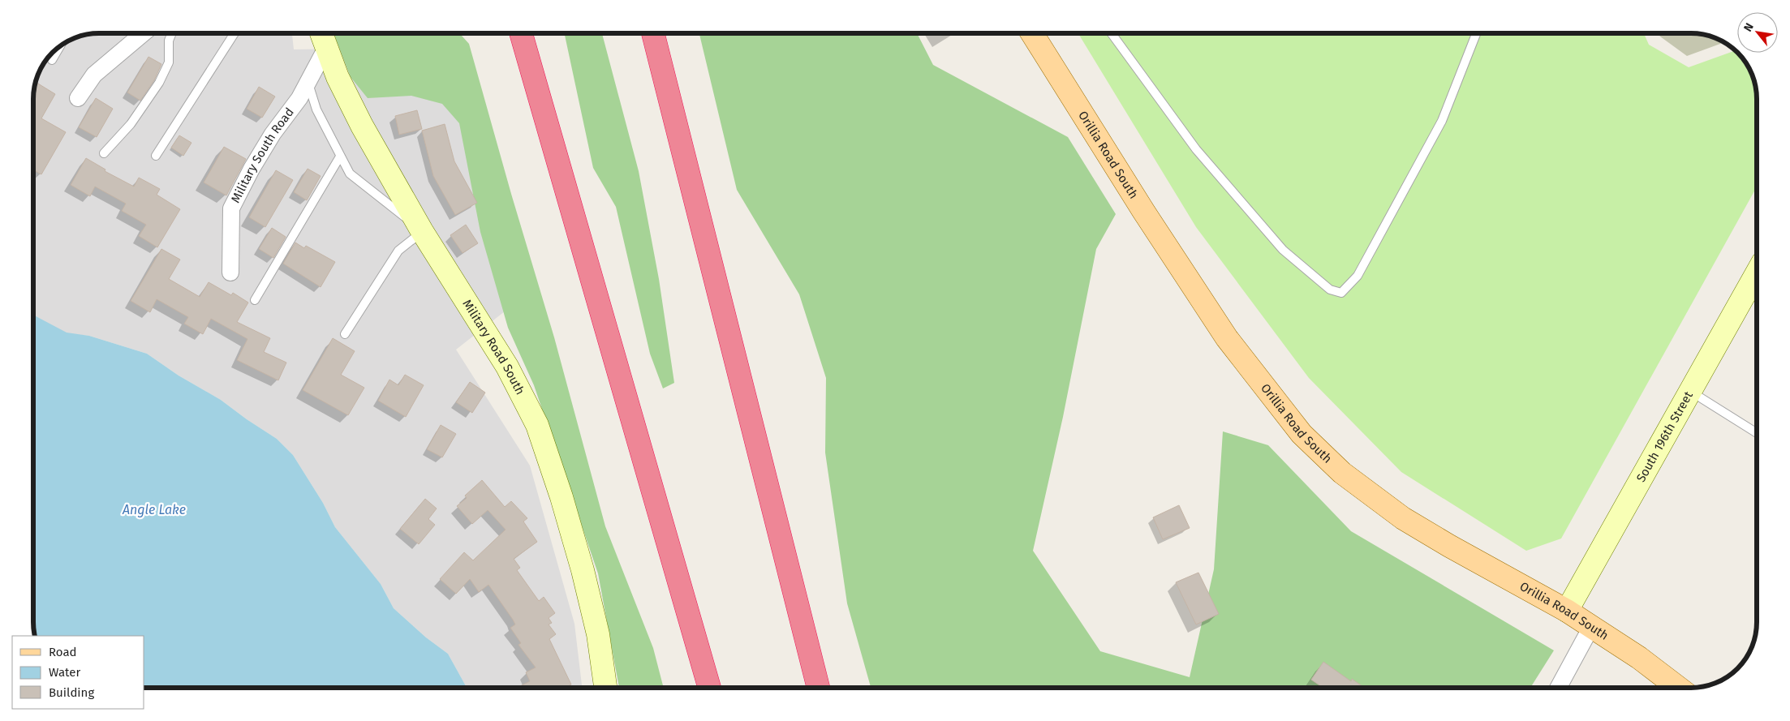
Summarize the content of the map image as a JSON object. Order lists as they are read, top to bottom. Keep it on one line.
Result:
{"streets":{"main road":["Orillia Road South","Military Road South","South 196th Street"],"street":["Military South Road"]},"crossings":[["Orillia Road South","South 196th Street"],["Military South Road","Military Road South"]],"water":["Angle Lake"],"legend":["Road","Water","Building"],"north":"top left"}
